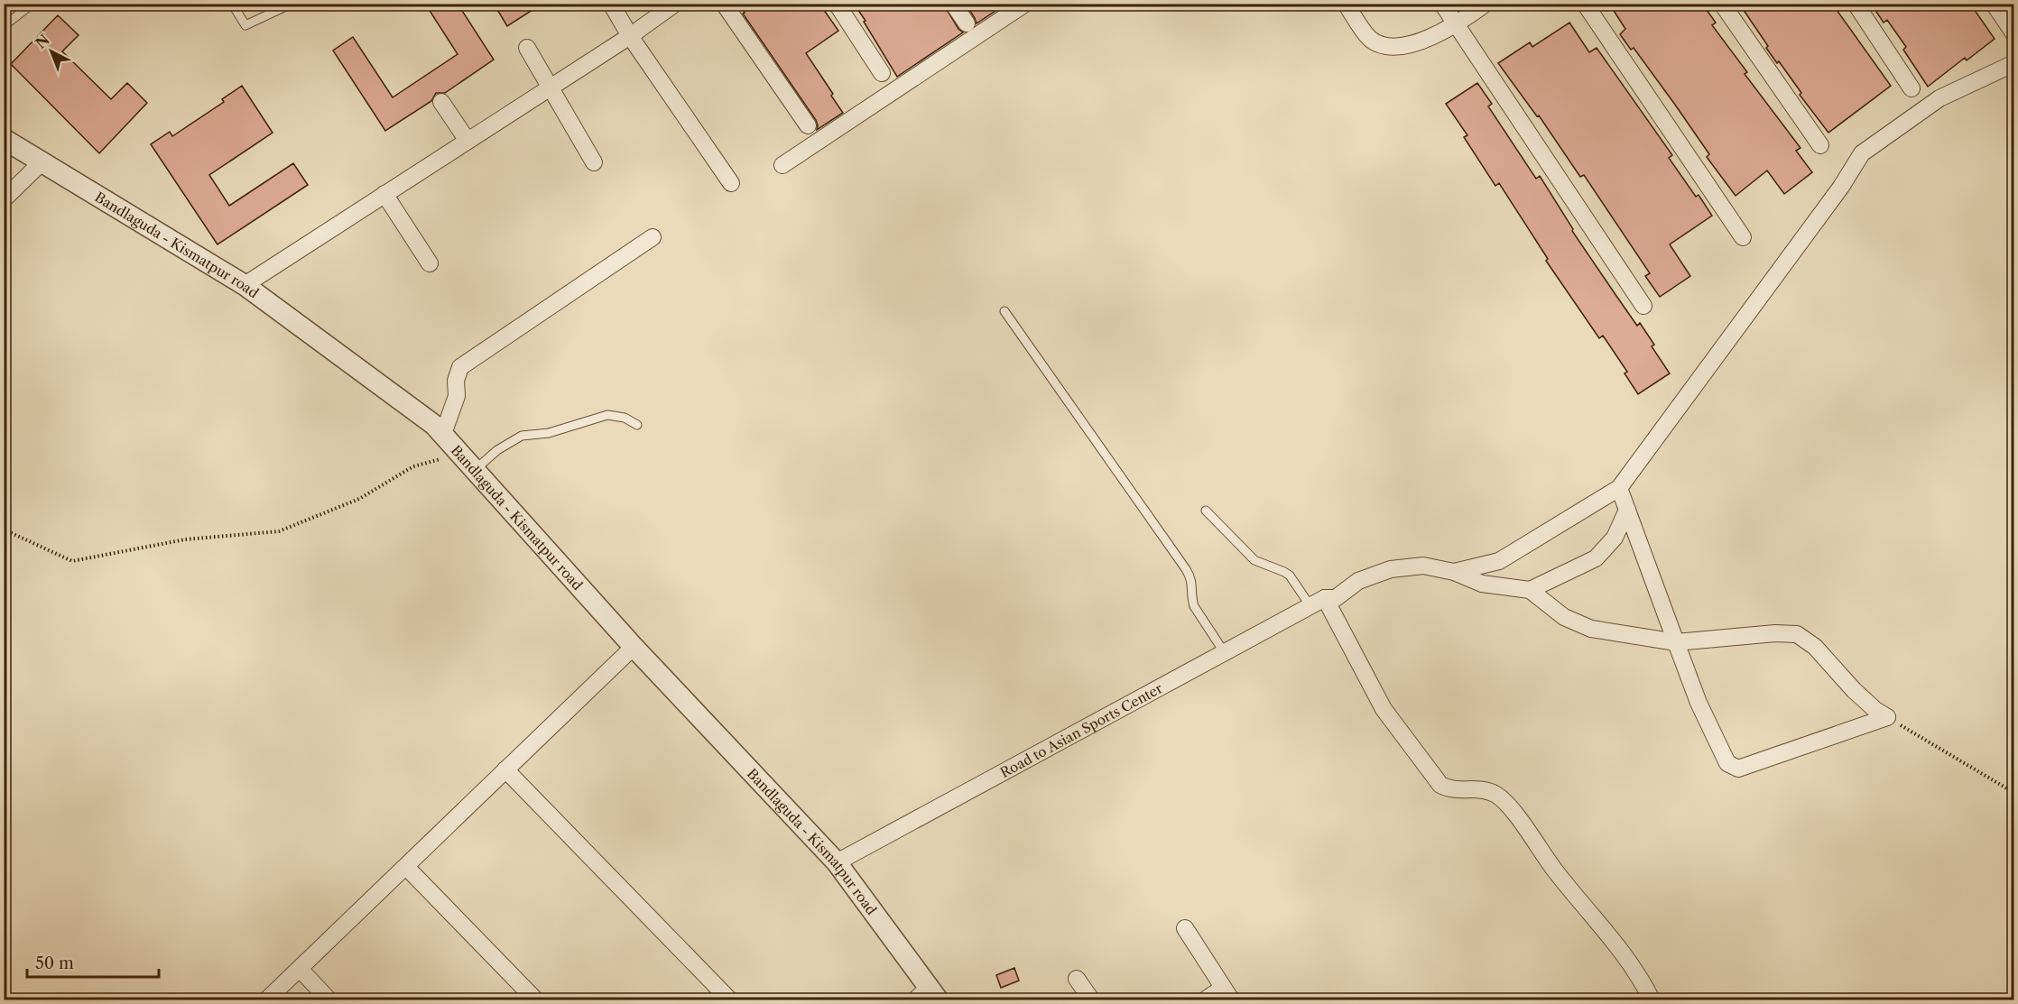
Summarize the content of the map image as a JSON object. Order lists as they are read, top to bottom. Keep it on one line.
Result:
{"streets":{"street":["Bandlaguda - Kismatpur road","Road to Asian Sports Center"]},"crossings":[["Bandlaguda - Kismatpur road","Road to Asian Sports Center"]],"scale_bar":"50 m","north":"top left"}
